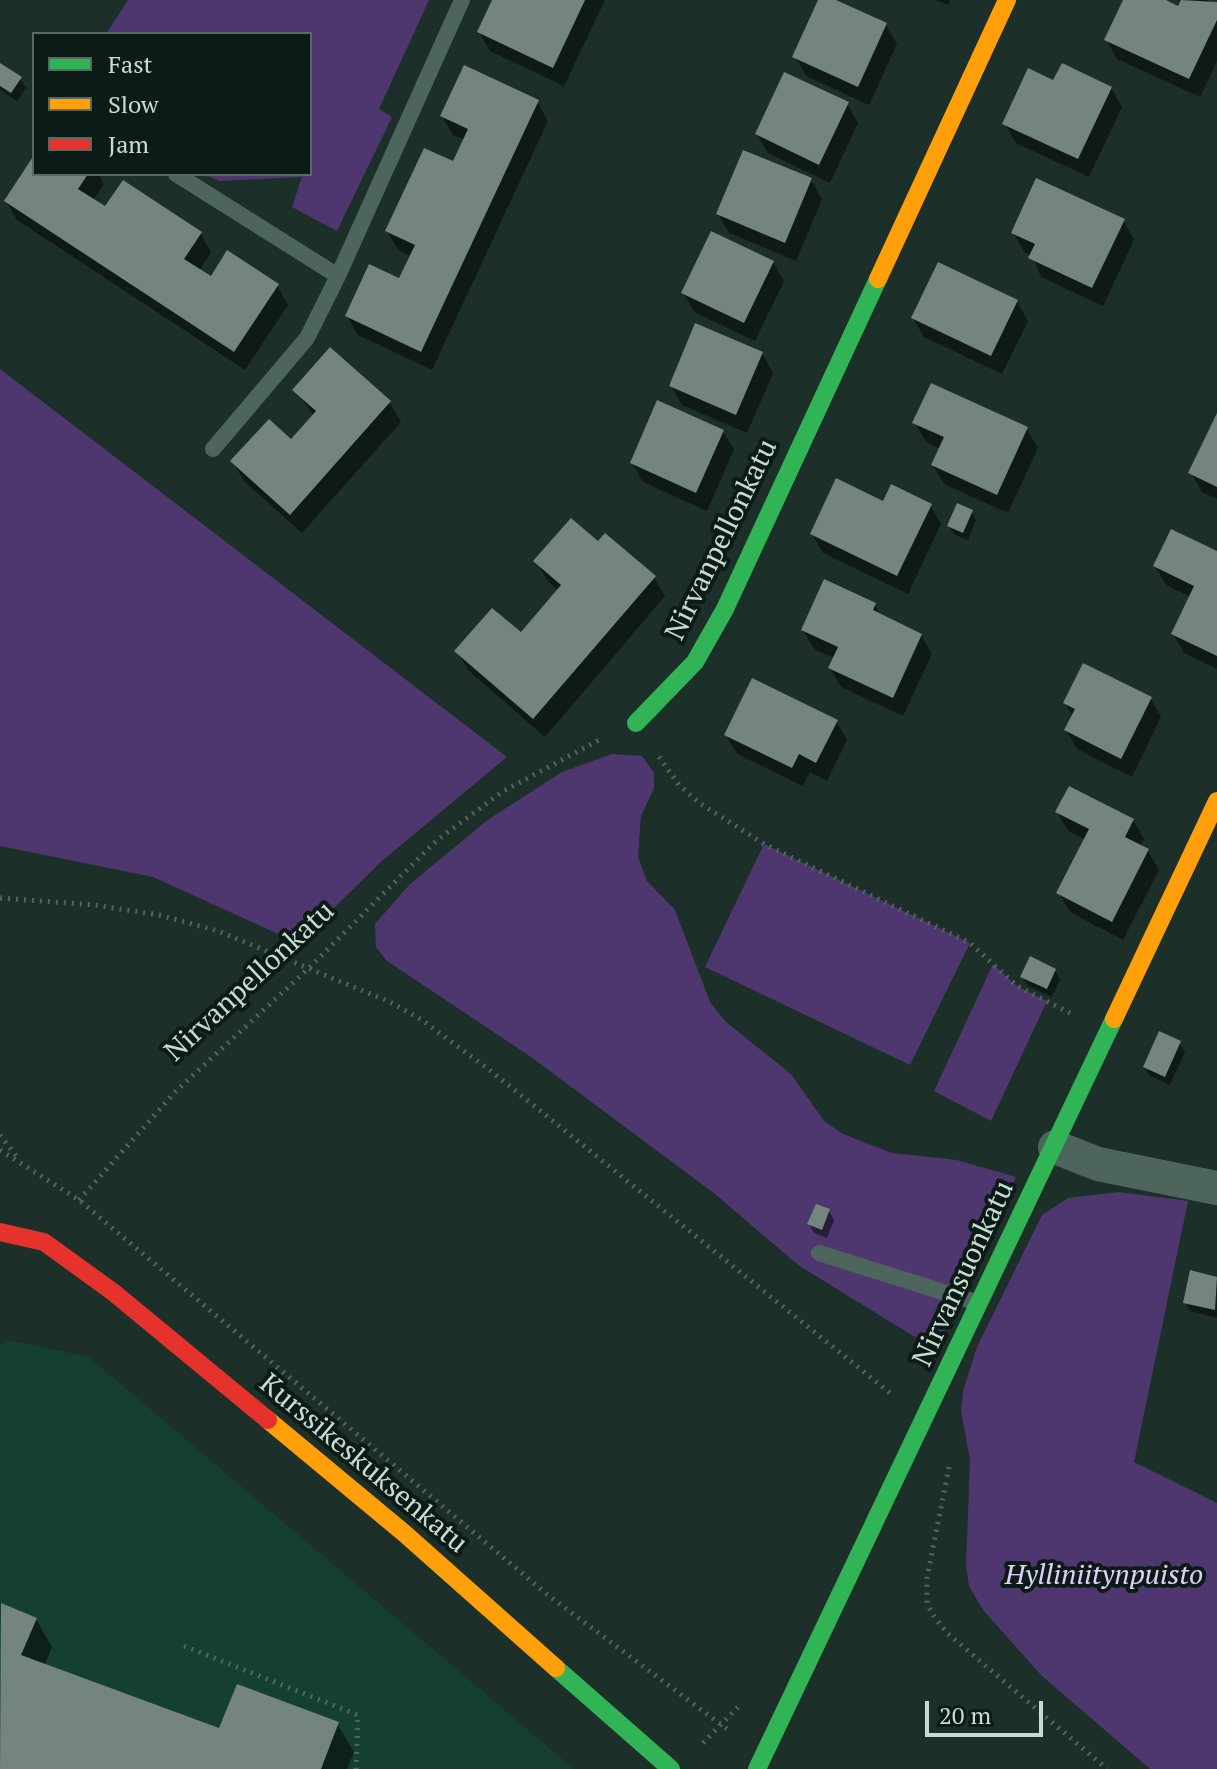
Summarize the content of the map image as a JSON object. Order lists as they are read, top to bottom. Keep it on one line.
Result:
{"streets":{"street":["Nirvanpellonkatu","Nirvansuonkatu","Kurssikeskuksenkatu"]},"parks":["Hylliniitynpuisto"],"legend":["Fast","Slow","Jam"],"scale_bar":"20 m"}
